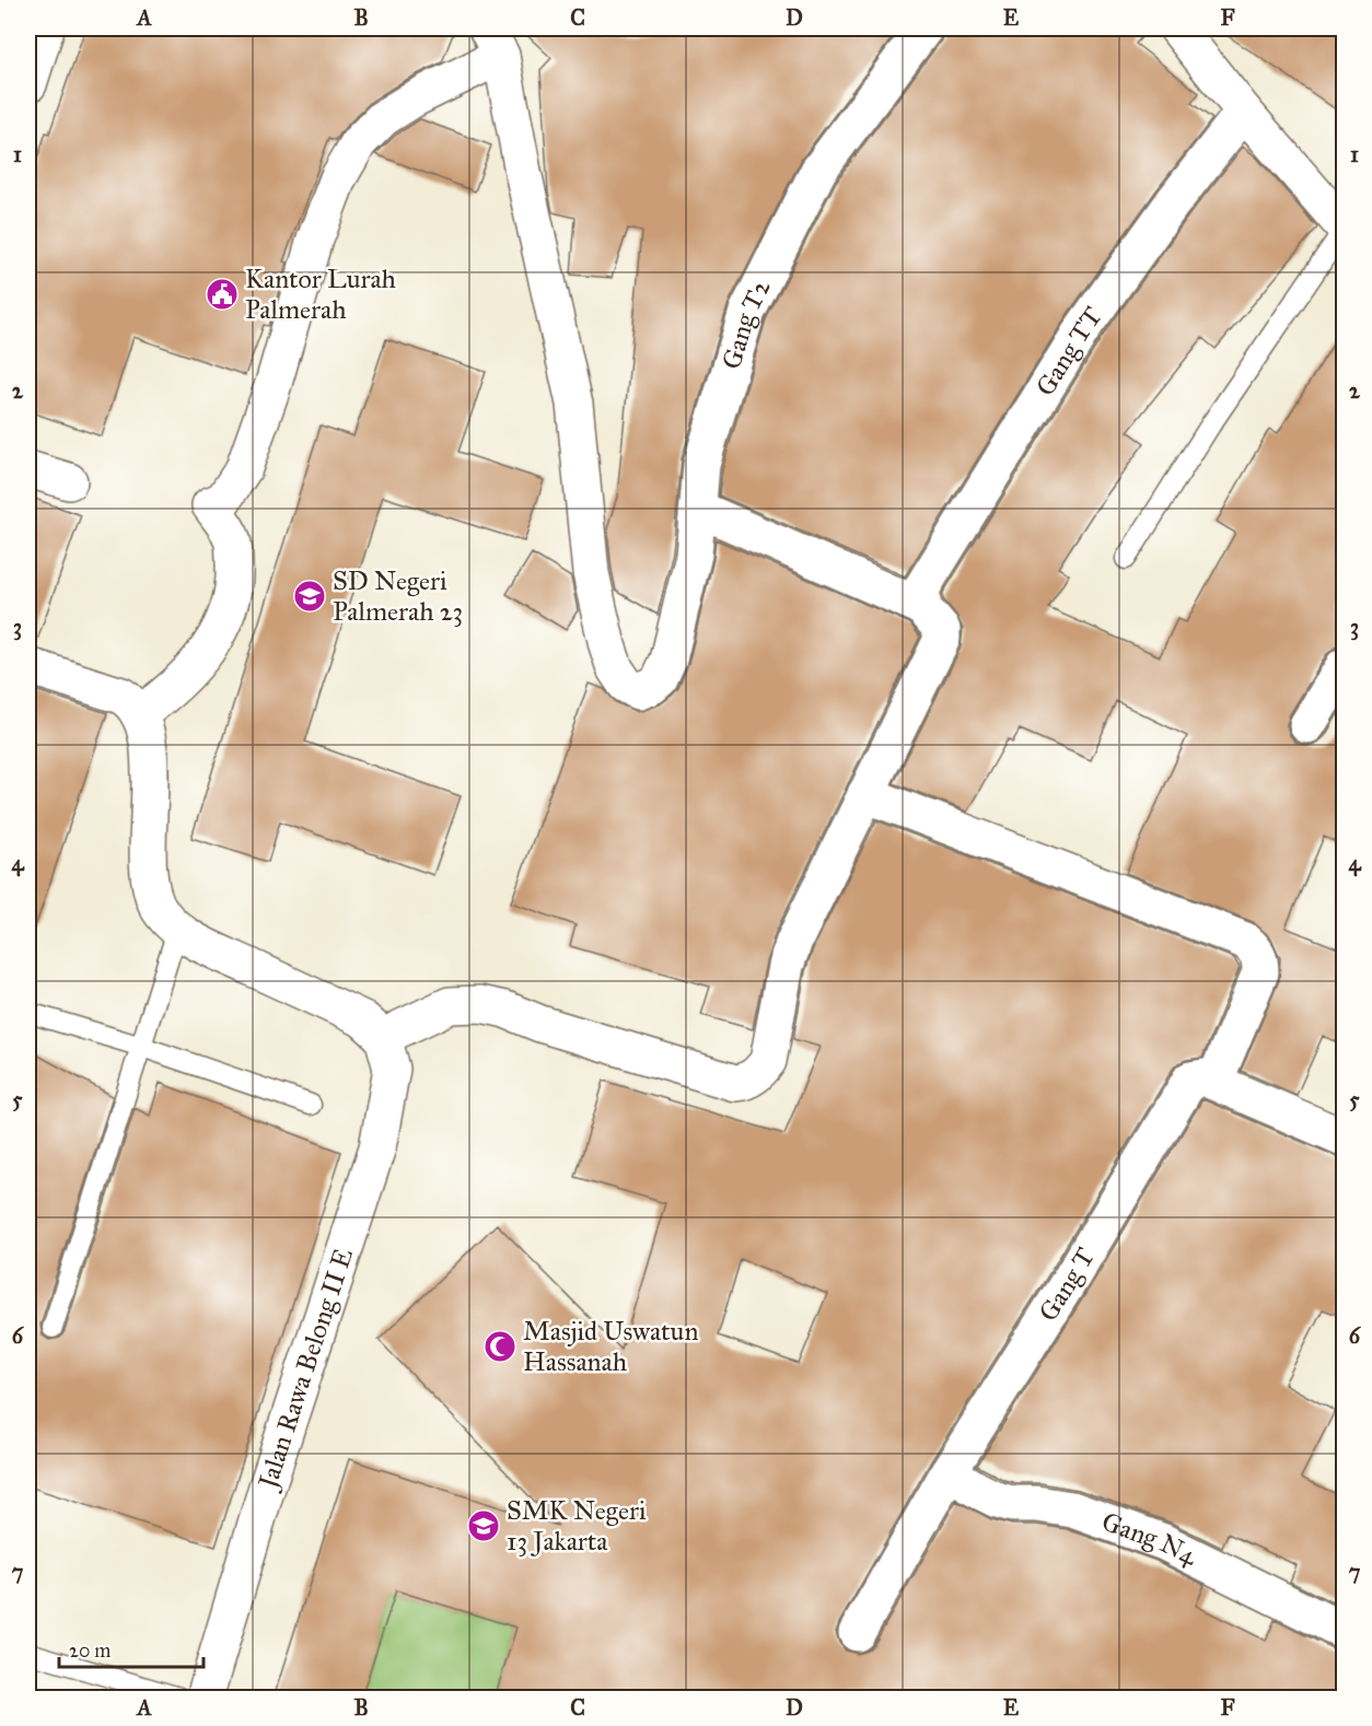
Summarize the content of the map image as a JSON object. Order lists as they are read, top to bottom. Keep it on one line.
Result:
{"streets":{"street":["Gang T2","Gang TT","Gang T","Jalan Rawa Belong II E","Gang N4"]},"crossings":[["Gang T","Gang N4"]],"places":{"public building":["Kantor Lurah Palmerah"],"school or university":["SD Negeri Palmerah 23","SMK Negeri 13 Jakarta"],"mosque":["Masjid Uswatun Hassanah"]},"scale_bar":"20 m","grid":{"columns":["A","B","C","D","E","F"],"rows":["1","2","3","4","5","6","7"]}}
